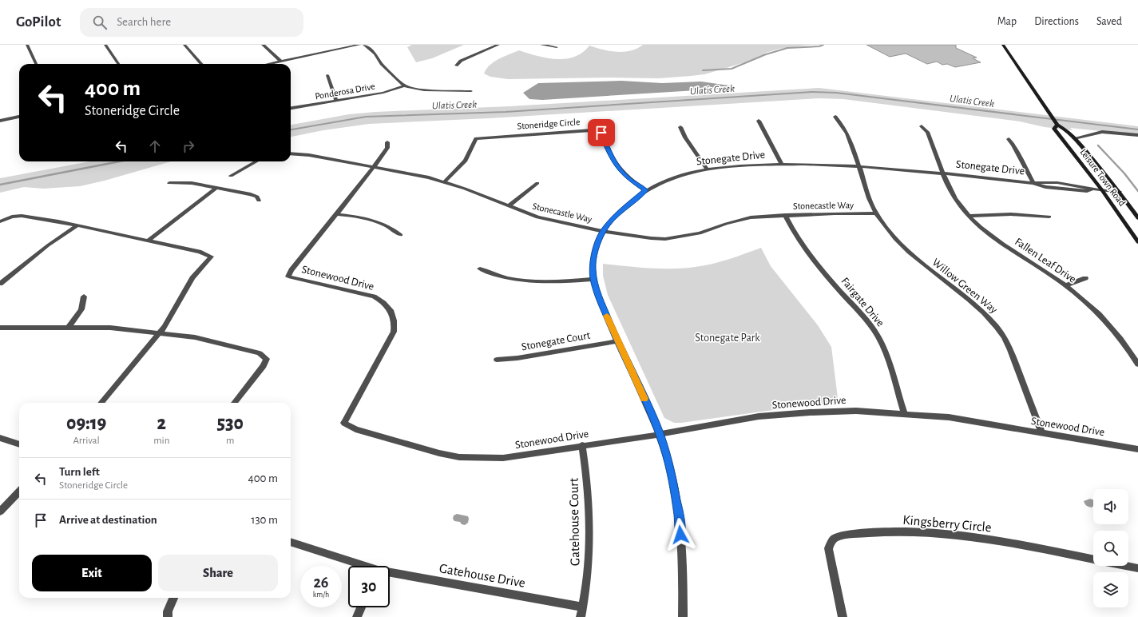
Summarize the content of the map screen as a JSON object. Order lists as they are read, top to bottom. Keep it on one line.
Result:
{"streets":{"main road":["Leisure Town Road"],"street":["Ponderosa Drive","Stoneridge Circle","Stonegate Drive","Stonecastle Way","Fallen Leaf Drive","Stonewood Drive","Willow Green Way","Fairgate Drive","Stonegate Court","Gatehouse Court","Kingsberry Circle","Gatehouse Drive"]},"crossings":[["Stoneridge Circle","Stonegate Drive"],["Stoneridge Circle","Stonecastle Way"],["Stonegate Drive","Leisure Town Road"],["Stonegate Drive","Stonecastle Way"],["Stonegate Drive","Fallen Leaf Drive"],["Stonegate Drive","Stonewood Drive"],["Stonegate Drive","Willow Green Way"],["Stonegate Drive","Stonegate Court"],["Stonecastle Way","Stonewood Drive"],["Stonecastle Way","Willow Green Way"],["Stonecastle Way","Fairgate Drive"],["Stonewood Drive","Willow Green Way"],["Stonewood Drive","Fairgate Drive"],["Stonewood Drive","Gatehouse Court"],["Gatehouse Court","Gatehouse Drive"]],"water":["Ulatis Creek"],"parks":["Stonegate Park"],"page":{"header":"GoPilot","search":"Search here","nav":["Map","Directions","Saved"],"turn":["400 m","Stoneridge Circle"],"eta":["09:19","Arrival","2","min","530","m"],"list":[{"name":"Turn left","note":"Stoneridge Circle","value":"400 m"},{"name":"Arrive at destination","value":"130 m"}],"buttons":["Exit","Share"],"speed":"26 km/h","limit":"30"}}
